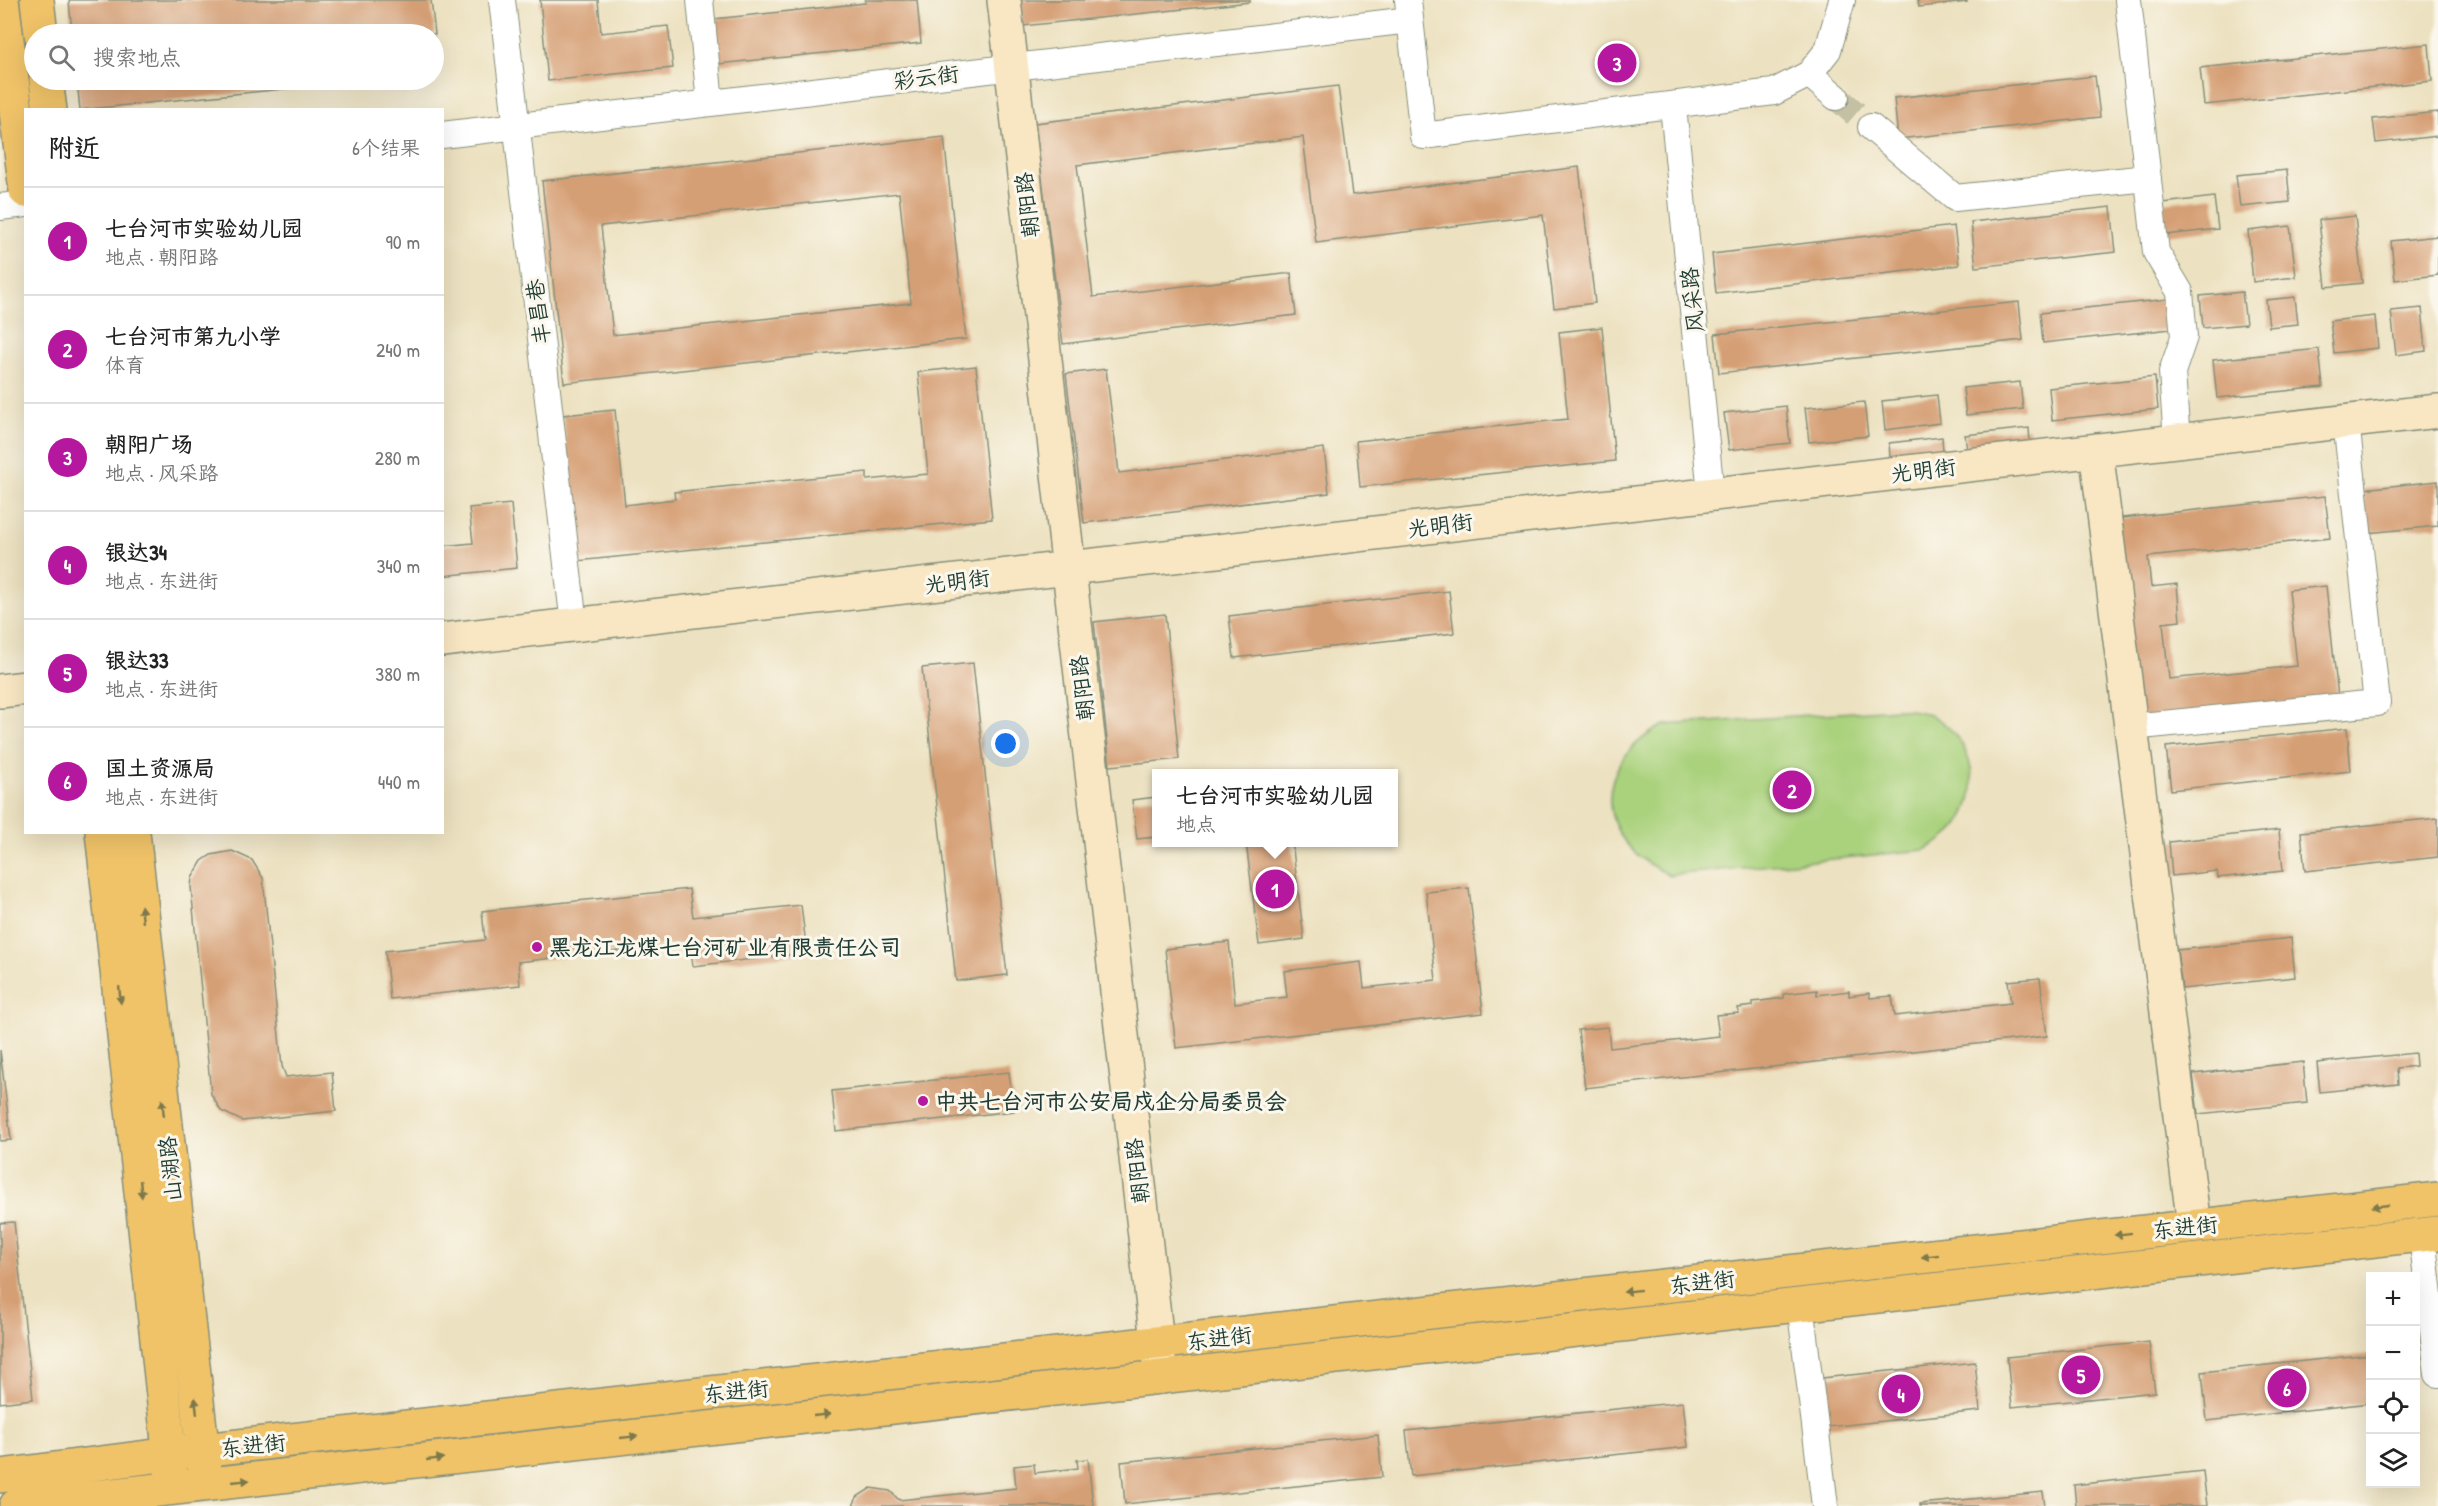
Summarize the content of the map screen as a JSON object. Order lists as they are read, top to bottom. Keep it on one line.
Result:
{"streets":{"main road":["山湖路","东进街"],"street":["彩云街","朝阳路","风采路","丰昌巷","光明街"]},"crossings":[["彩云街","朝阳路"],["彩云街","丰昌巷"],["朝阳路","光明街"],["朝阳路","东进街"],["风采路","光明街"],["丰昌巷","光明街"],["山湖路","东进街"]],"places":["黑龙江龙煤七台河矿业有限责任公司","中共七台河市公安局戍企分局委员会"],"page":{"search":"搜索地点","pins":["3","2","1","5","6","4"],"heading":["附近","6个结果"],"list":[{"mark":"1","name":"七台河市实验幼儿园","note":"地点 · 朝阳路","value":"90 m"},{"mark":"2","name":"七台河市第九小学","note":"体育","value":"240 m"},{"mark":"3","name":"朝阳广场","note":"地点 · 风采路","value":"280 m"},{"mark":"4","name":"银达34","note":"地点 · 东进街","value":"340 m"},{"mark":"5","name":"银达33","note":"地点 · 东进街","value":"380 m"},{"mark":"6","name":"国土资源局","note":"地点 · 东进街","value":"440 m"}],"popup":["七台河市实验幼儿园","地点"],"map_buttons":["+","−"]}}
